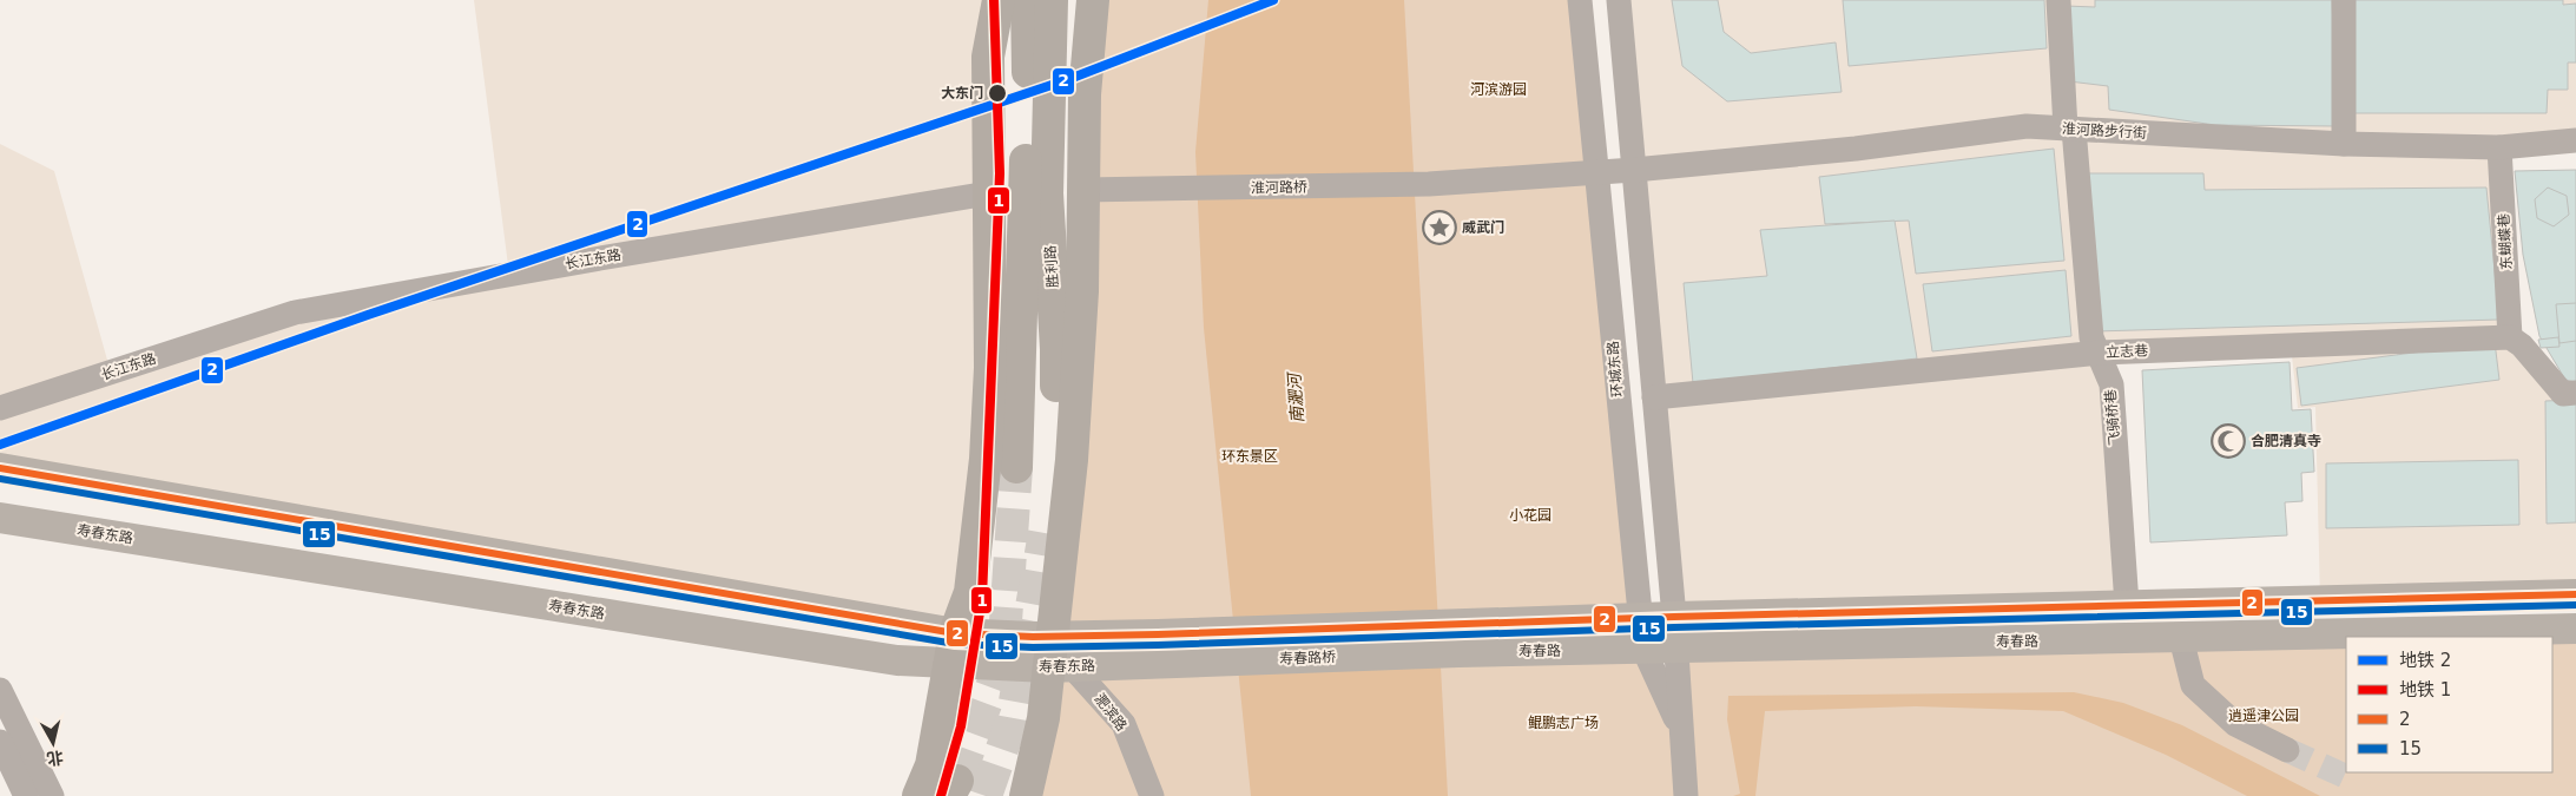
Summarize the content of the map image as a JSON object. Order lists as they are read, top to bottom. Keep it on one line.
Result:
{"streets":{"highway":["胜利路"],"main road":["寿春东路","寿春路","寿春路桥"],"street":["淮河路步行街","淮河路桥","东蝴蝶巷","长江东路","立志巷","环城东路","飞骑桥巷","淝滨路"]},"crossings":[["淮河路步行街","淮河路桥"],["淮河路步行街","东蝴蝶巷"],["淮河路步行街","环城东路"],["淮河路步行街","飞骑桥巷"],["淮河路桥","环城东路"],["东蝴蝶巷","立志巷"],["立志巷","环城东路"],["立志巷","飞骑桥巷"],["环城东路","寿春路"],["飞骑桥巷","寿春路"],["寿春东路","寿春路桥"],["寿春东路","淝滨路"],["寿春路","寿春路桥"]],"water":["南淝河"],"parks":["河滨游园","环东景区","小花园","逍遥津公园","鲲鹏志广场"],"places":{"other":["大东门"],"place":["威武门"],"mosque":["合肥清真寺"]},"lines":["metro line 2","metro line 1","transit line 2","transit line 15"],"legend":["地铁 2","地铁 1","2","15"],"north":"bottom"}
